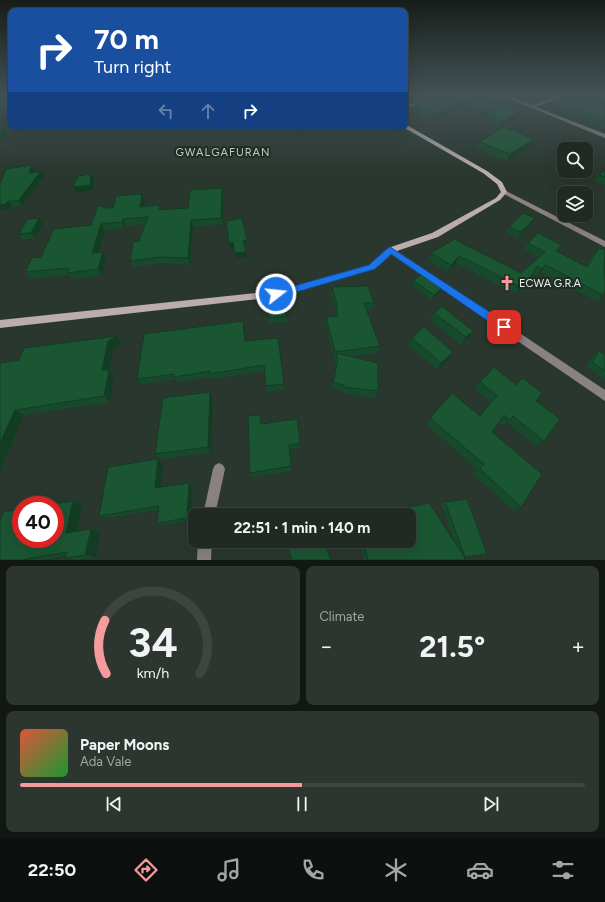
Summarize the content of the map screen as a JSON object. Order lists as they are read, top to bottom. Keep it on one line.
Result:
{"districts":["GWALGAFURAN"],"places":{"church":["ECWA G.R.A"]},"page":{"turn":["70 m","Turn right"],"limit":"40","trip":"22:51 · 1 min · 140 m","tile":"Climate","heat":["−","21.5°","+"],"song":["Paper Moons","Ada Vale"],"tabs":"22:50","gauge":["34","km/h"]}}
